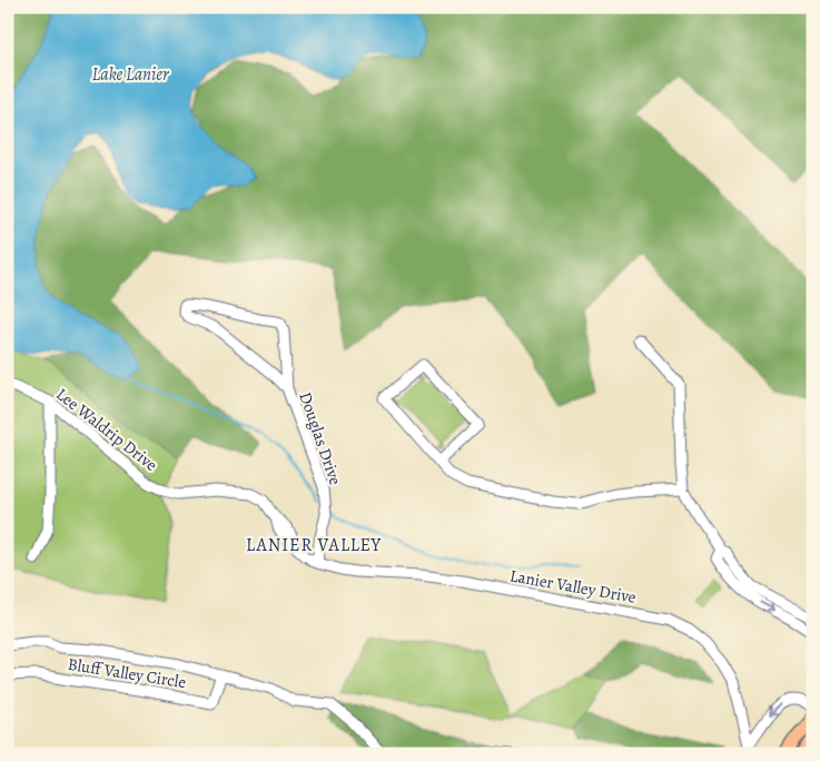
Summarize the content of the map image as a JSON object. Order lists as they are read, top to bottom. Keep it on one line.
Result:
{"streets":{"street":["Lee Waldrip Drive","Douglas Drive","Lanier Valley Drive","Bluff Valley Circle"]},"crossings":[["Lee Waldrip Drive","Douglas Drive"],["Lee Waldrip Drive","Lanier Valley Drive"],["Douglas Drive","Lanier Valley Drive"]],"districts":["LANIER VALLEY"],"water":["Lake Lanier"]}
